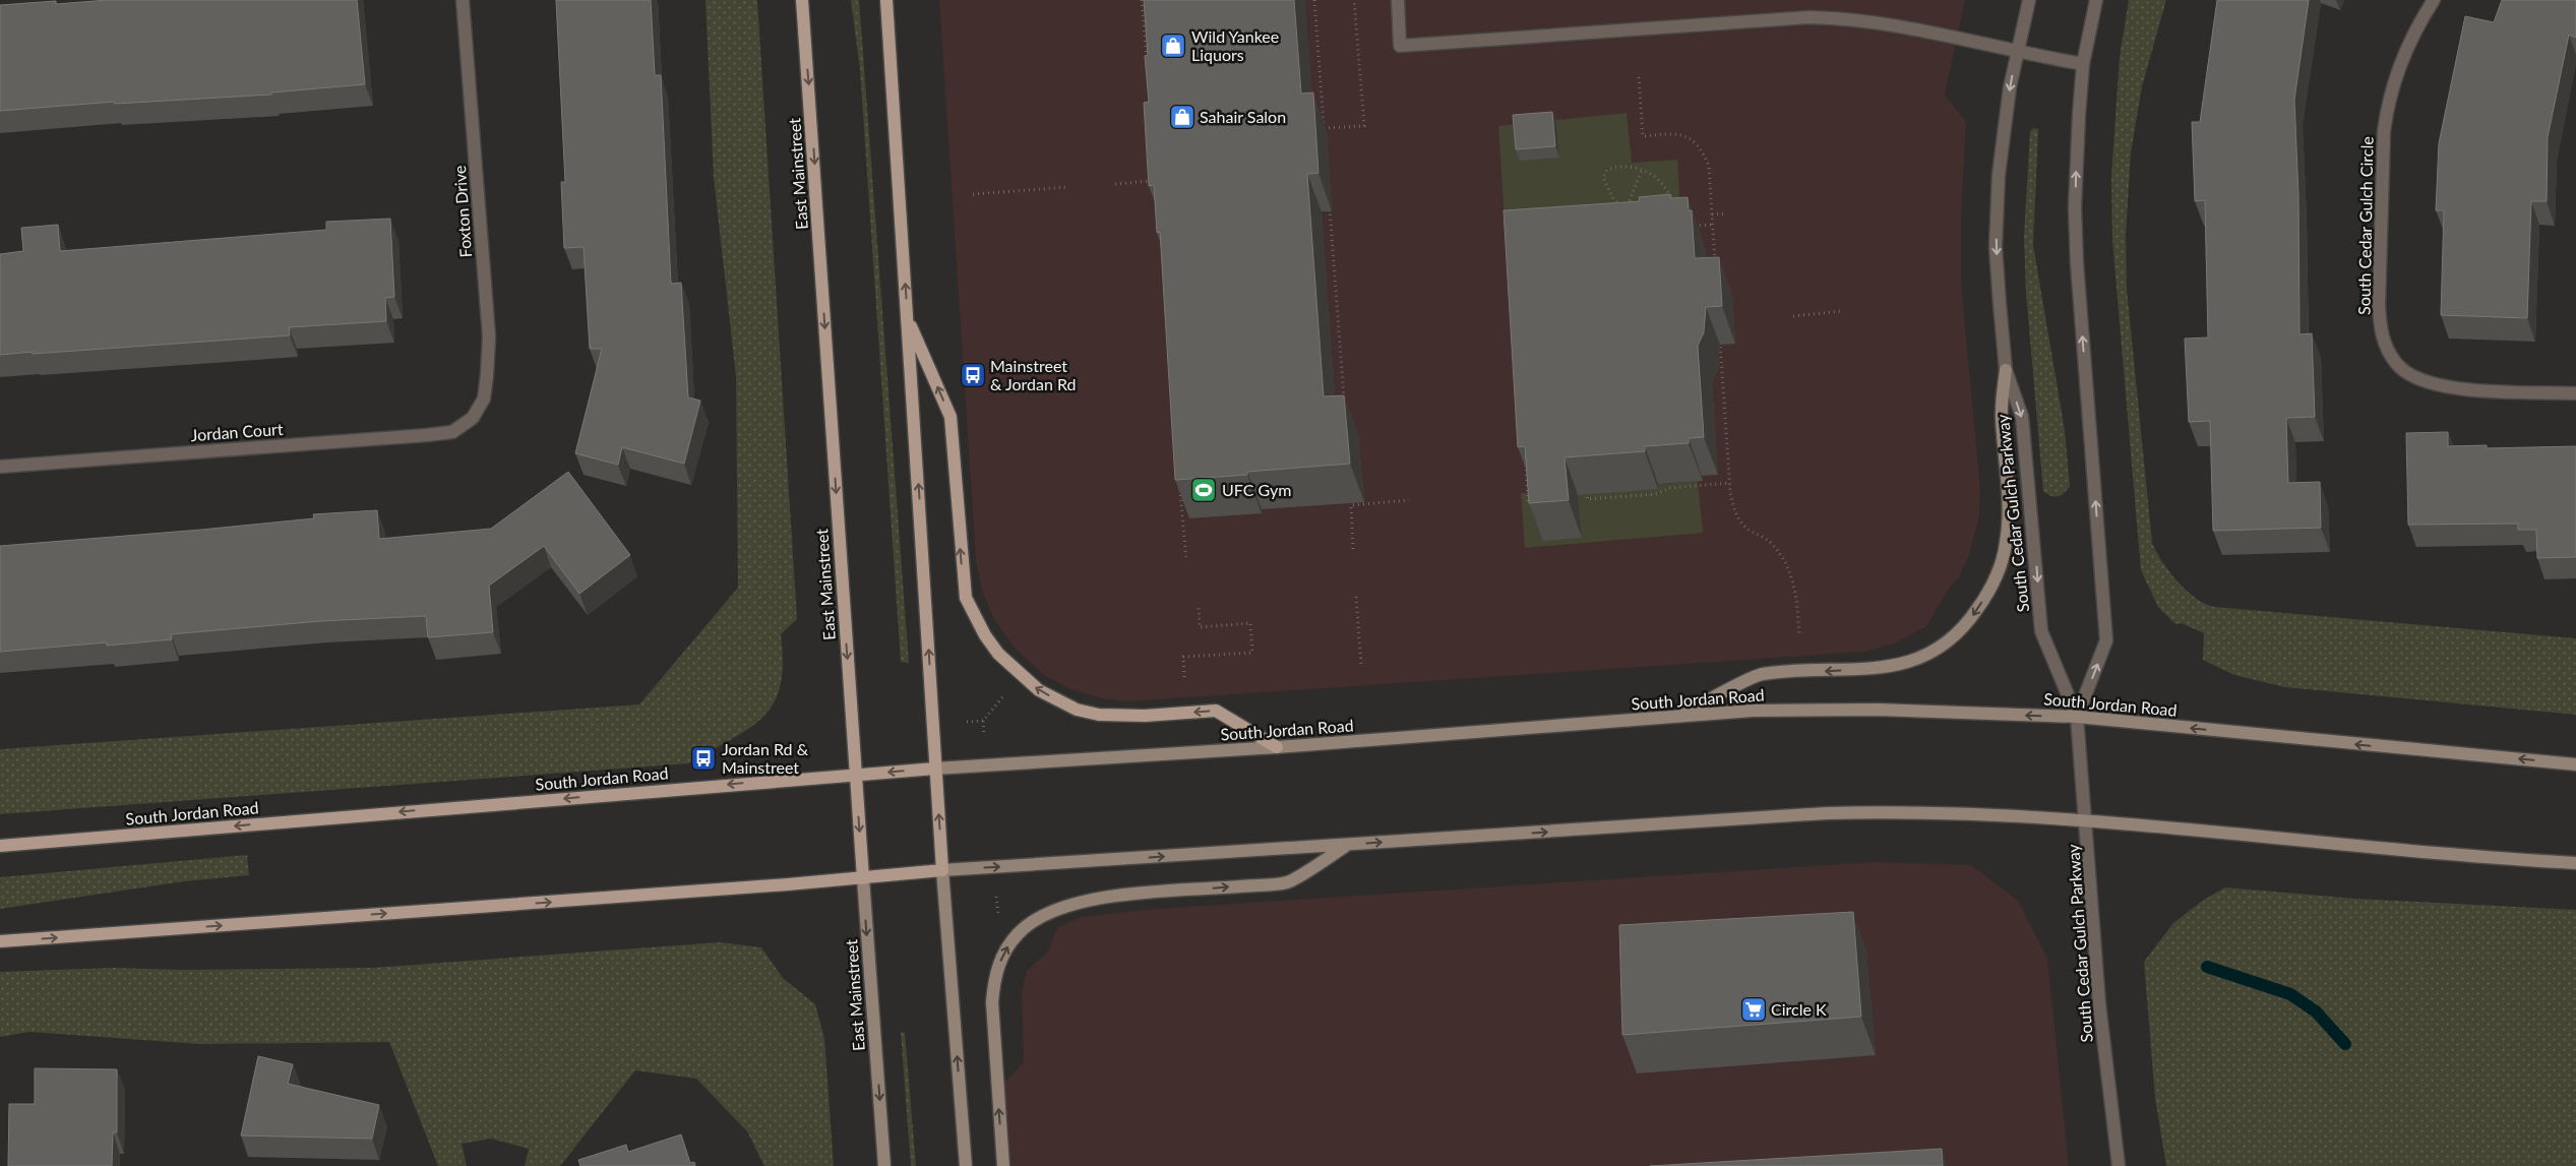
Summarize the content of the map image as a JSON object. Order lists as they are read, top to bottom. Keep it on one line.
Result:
{"streets":{"main road":["East Mainstreet","South Jordan Road"],"street":["Foxton Drive","South Cedar Gulch Circle","Jordan Court","South Cedar Gulch Parkway"]},"crossings":[["East Mainstreet","South Jordan Road"],["Foxton Drive","Jordan Court"],["South Cedar Gulch Parkway","South Jordan Road"]],"places":{"shop":["Wild Yankee Liquors","Sahair Salon"],"bus stop":["Mainstreet & Jordan Rd","Jordan Rd & Mainstreet"],"sports":["UFC Gym"],"supermarket":["Circle K"]}}
